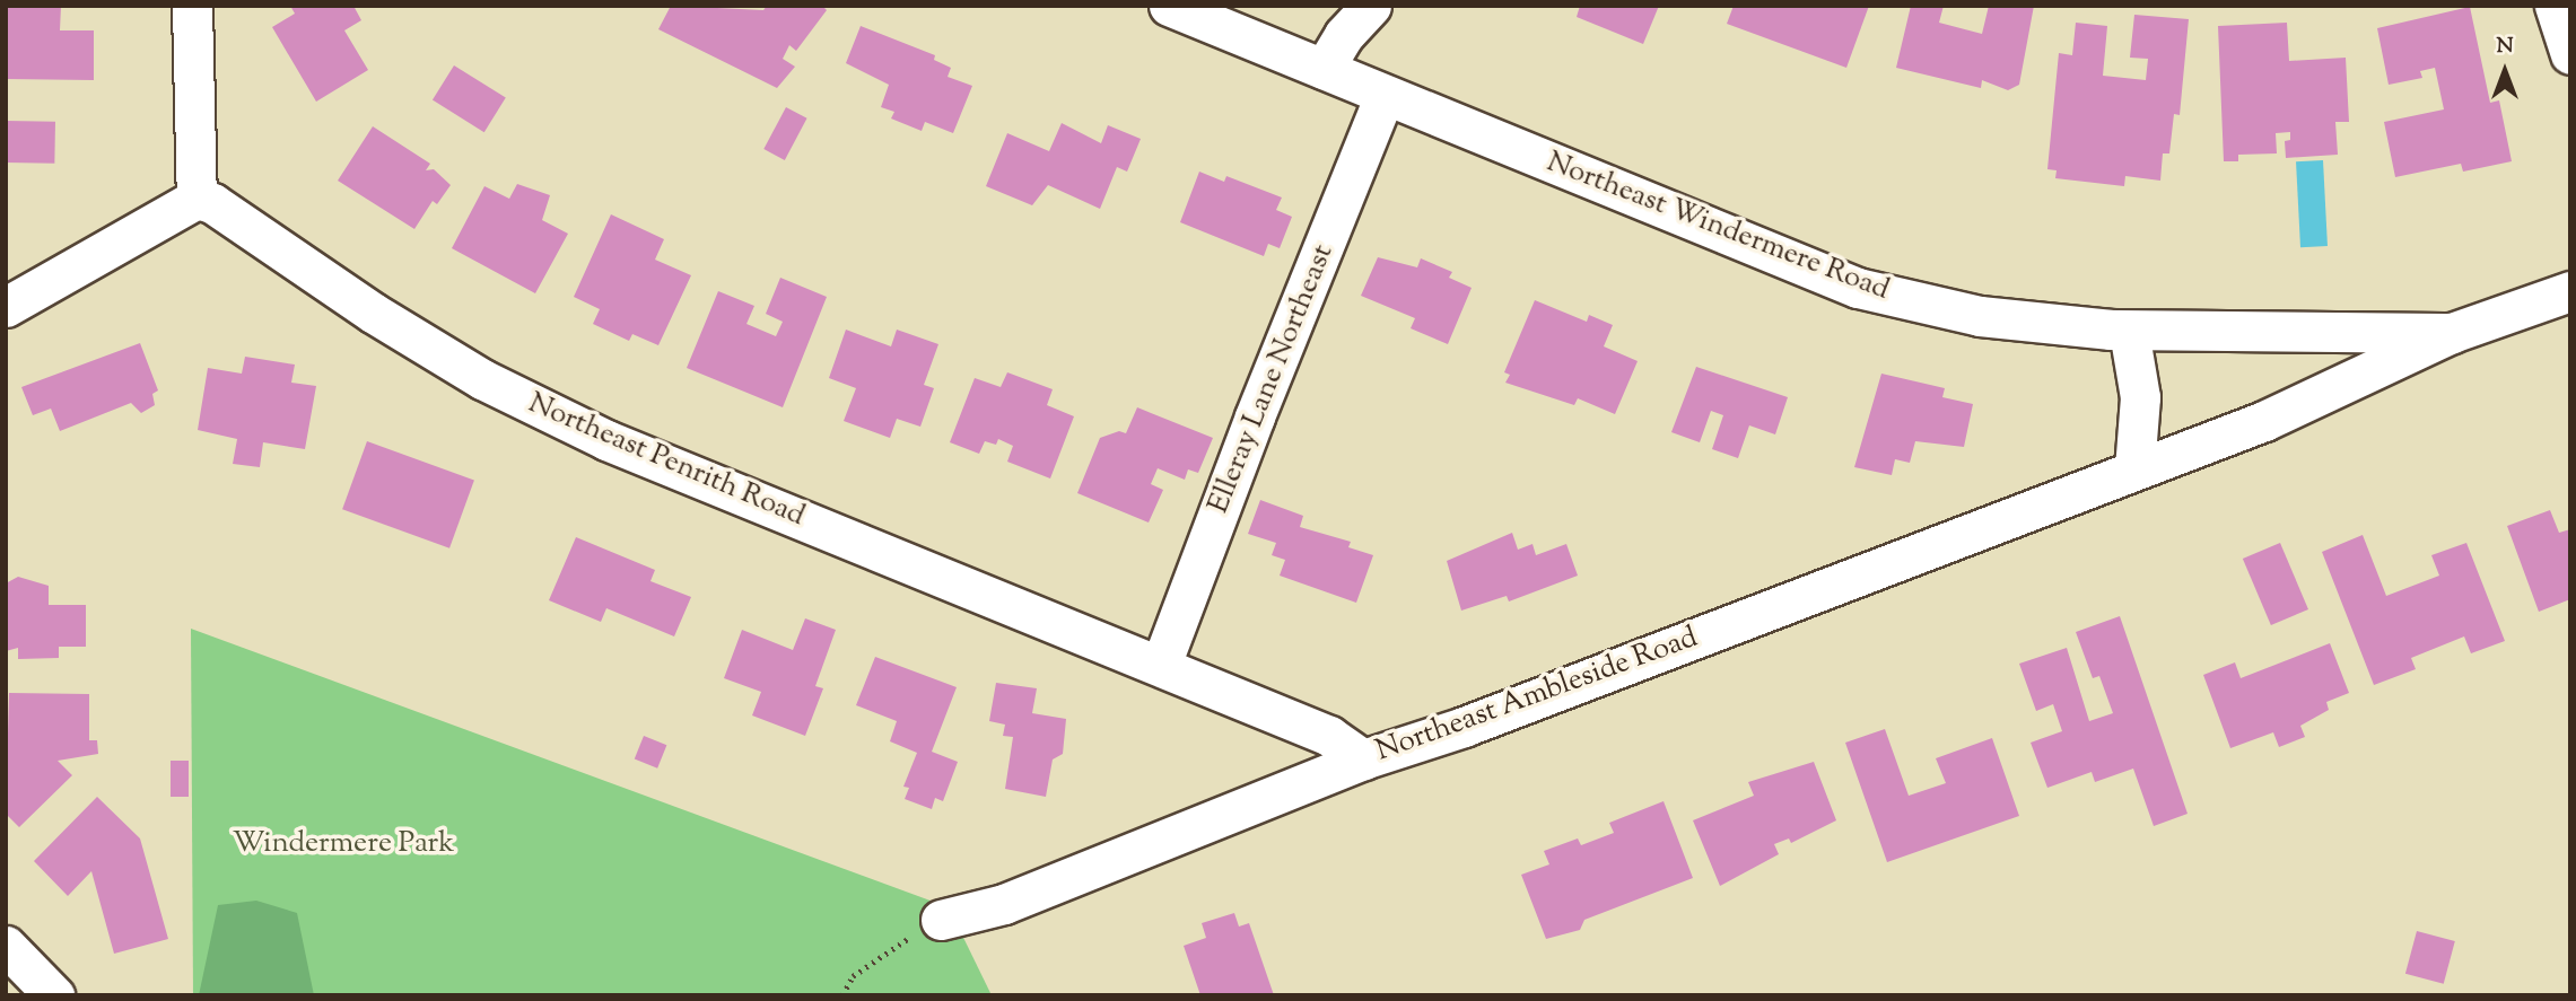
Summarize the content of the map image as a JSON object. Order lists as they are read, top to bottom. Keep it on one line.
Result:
{"streets":{"street":["Northeast Windermere Road","Elleray Lane Northeast","Northeast Penrith Road","Northeast Ambleside Road"]},"crossings":[["Northeast Windermere Road","Elleray Lane Northeast"],["Northeast Windermere Road","Northeast Ambleside Road"],["Elleray Lane Northeast","Northeast Penrith Road"],["Northeast Penrith Road","Northeast Ambleside Road"]],"parks":["Windermere Park"],"north":"top"}
